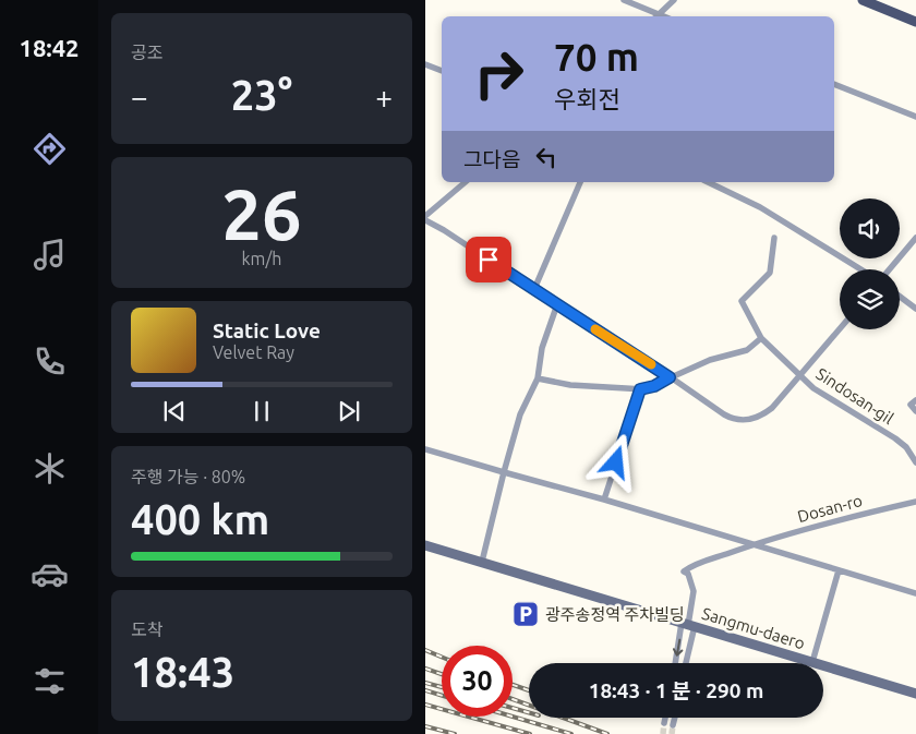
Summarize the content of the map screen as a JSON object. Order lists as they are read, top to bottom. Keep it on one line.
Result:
{"streets":{"main road":["Sangmu-daero"],"street":["Sindosan-gil","Dosan-ro"]},"crossings":[["Dosan-ro","Sangmu-daero"]],"places":{"parking":["광주송정역 주차빌딩"]},"page":{"tabs":"18:42","tile":["공조",["26","km/h"],["주행 가능 · 80%","400 km"],["도착","18:43"]],"turn":["70 m","우회전"],"heat":["−","23°","+"],"then":"그다음","song":["Static Love","Velvet Ray"],"limit":"30","trip":"18:43 · 1 분 · 290 m"}}
